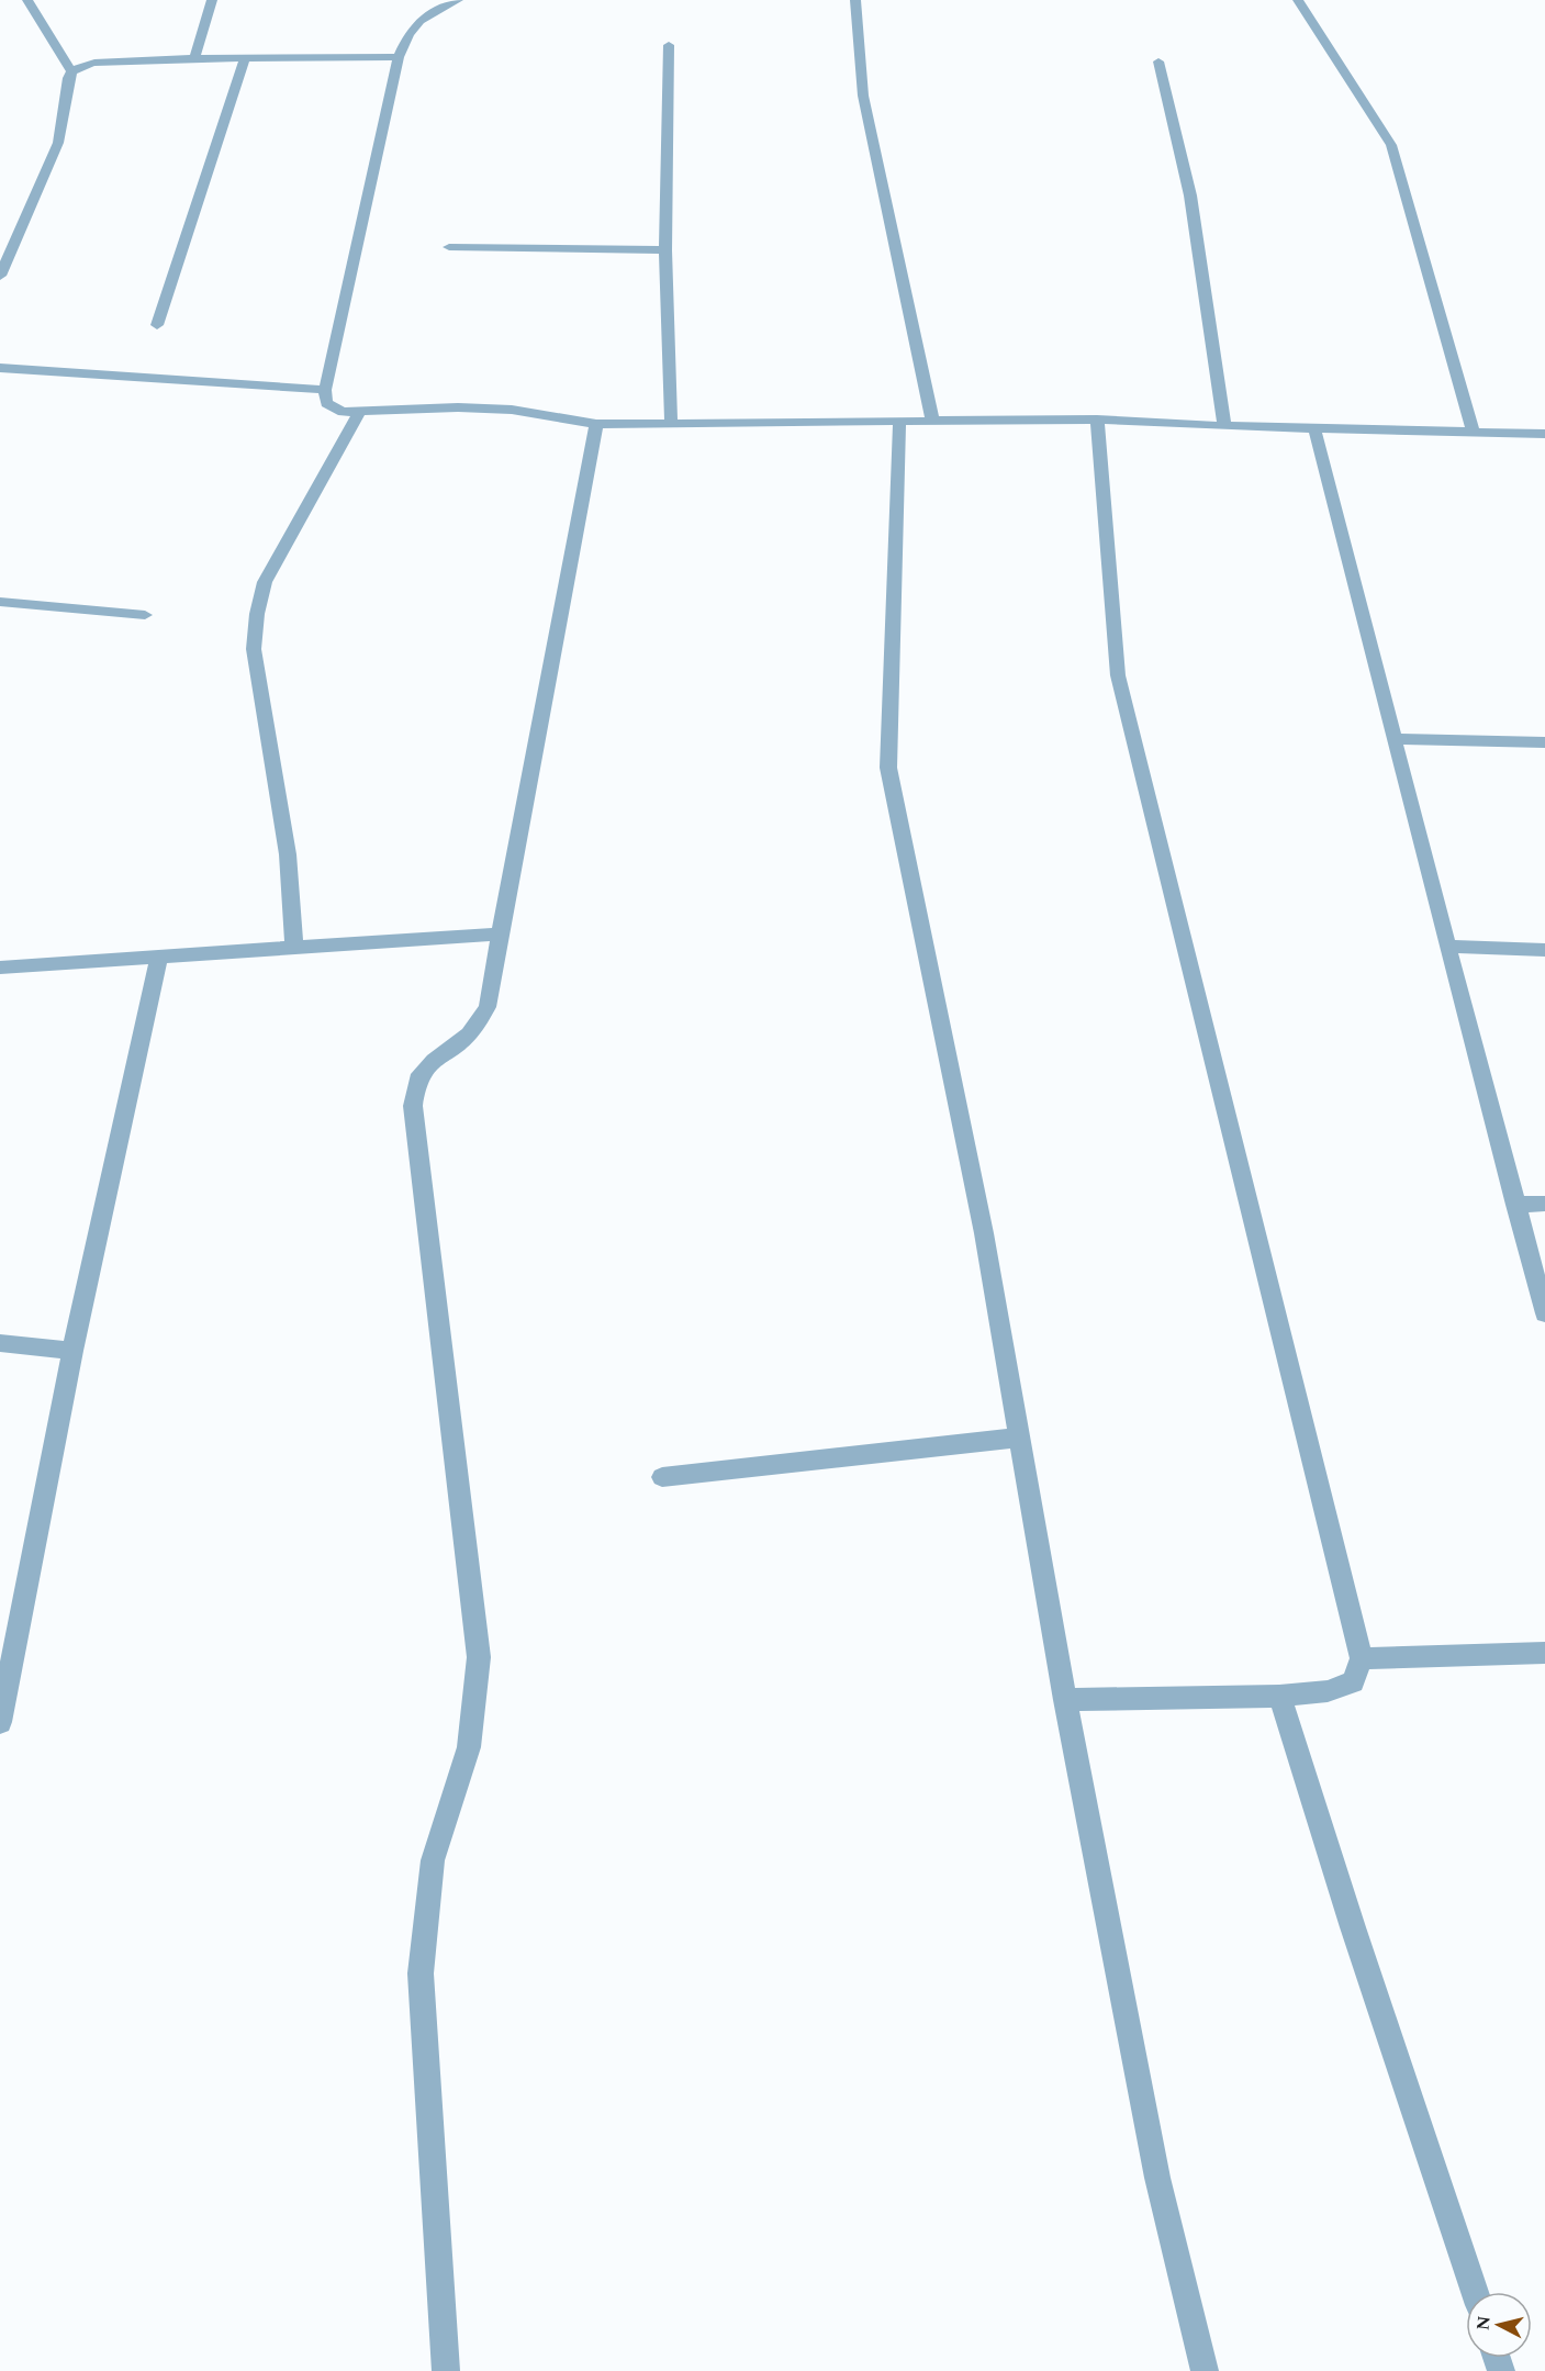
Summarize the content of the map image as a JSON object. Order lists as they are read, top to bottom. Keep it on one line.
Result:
{"north":"left"}
